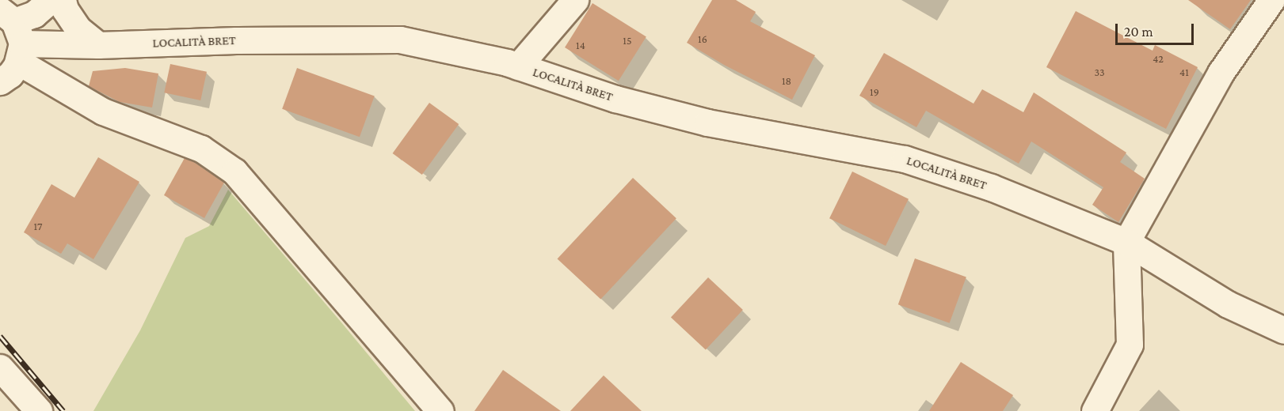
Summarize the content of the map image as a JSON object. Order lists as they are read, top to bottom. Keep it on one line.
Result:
{"streets":{"street":["LOCALITÀ BRET"]},"house_numbers":["16","15","14","42","33","41","18","19","17"],"scale_bar":"20 m"}
